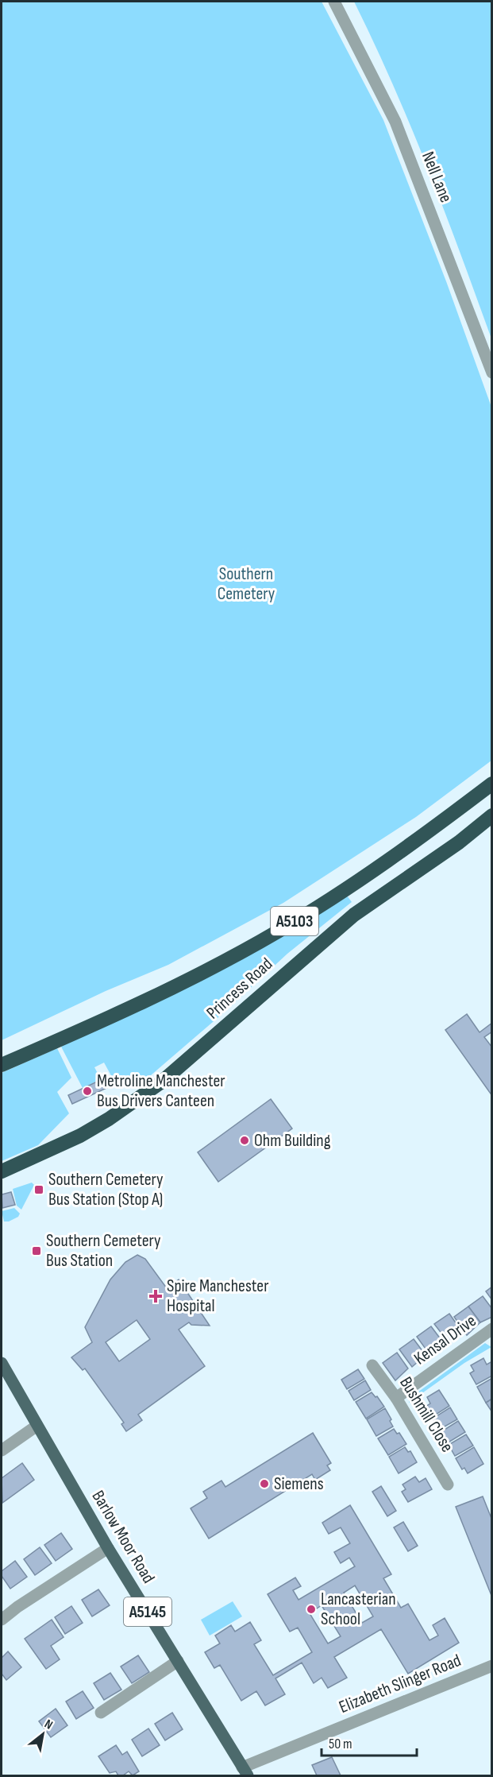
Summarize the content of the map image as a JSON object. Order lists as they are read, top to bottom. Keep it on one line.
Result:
{"streets":{"highway":["A5103","Princess Road"],"main road":["Barlow Moor Road","A5145"],"street":["Nell Lane","Kensal Drive","Bushmill Close","Elizabeth Slinger Road"]},"crossings":[["Kensal Drive","Bushmill Close"],["Barlow Moor Road","Elizabeth Slinger Road"]],"parks":["Southern Cemetery"],"places":{"other":["Metroline Manchester Bus Drivers Canteen","Ohm Building","Siemens","Lancasterian School"],"transit":["Southern Cemetery Bus Station (Stop A)","Southern Cemetery Bus Station"],"health":["Spire Manchester Hospital"]},"scale_bar":"50 m","north":"top right"}
